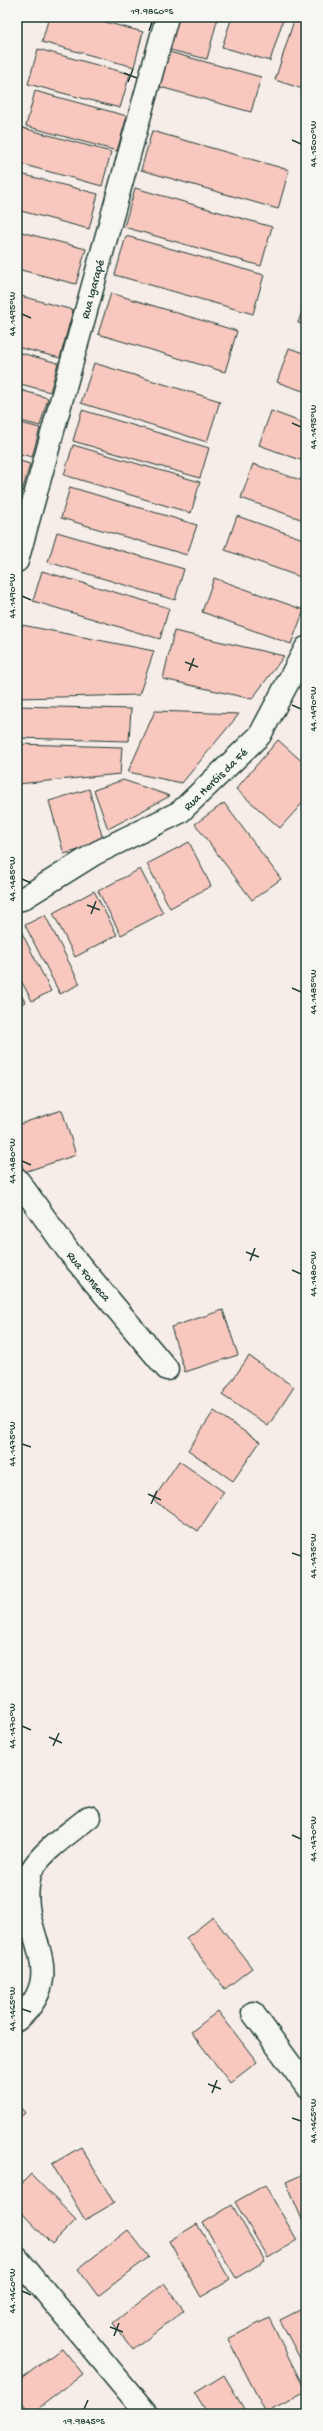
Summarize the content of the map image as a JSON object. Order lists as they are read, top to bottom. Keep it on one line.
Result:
{"streets":{"street":["Rua Igarapé","Rua Heróis da Fé","Rua Fonseca"]},"coordinates":["19.9860°S","44.1500°W","44.1495°W","44.1490°W","44.1485°W","44.1480°W","44.1475°W","44.1470°W","44.1465°W","44.1460°W","19.9845°S"]}
